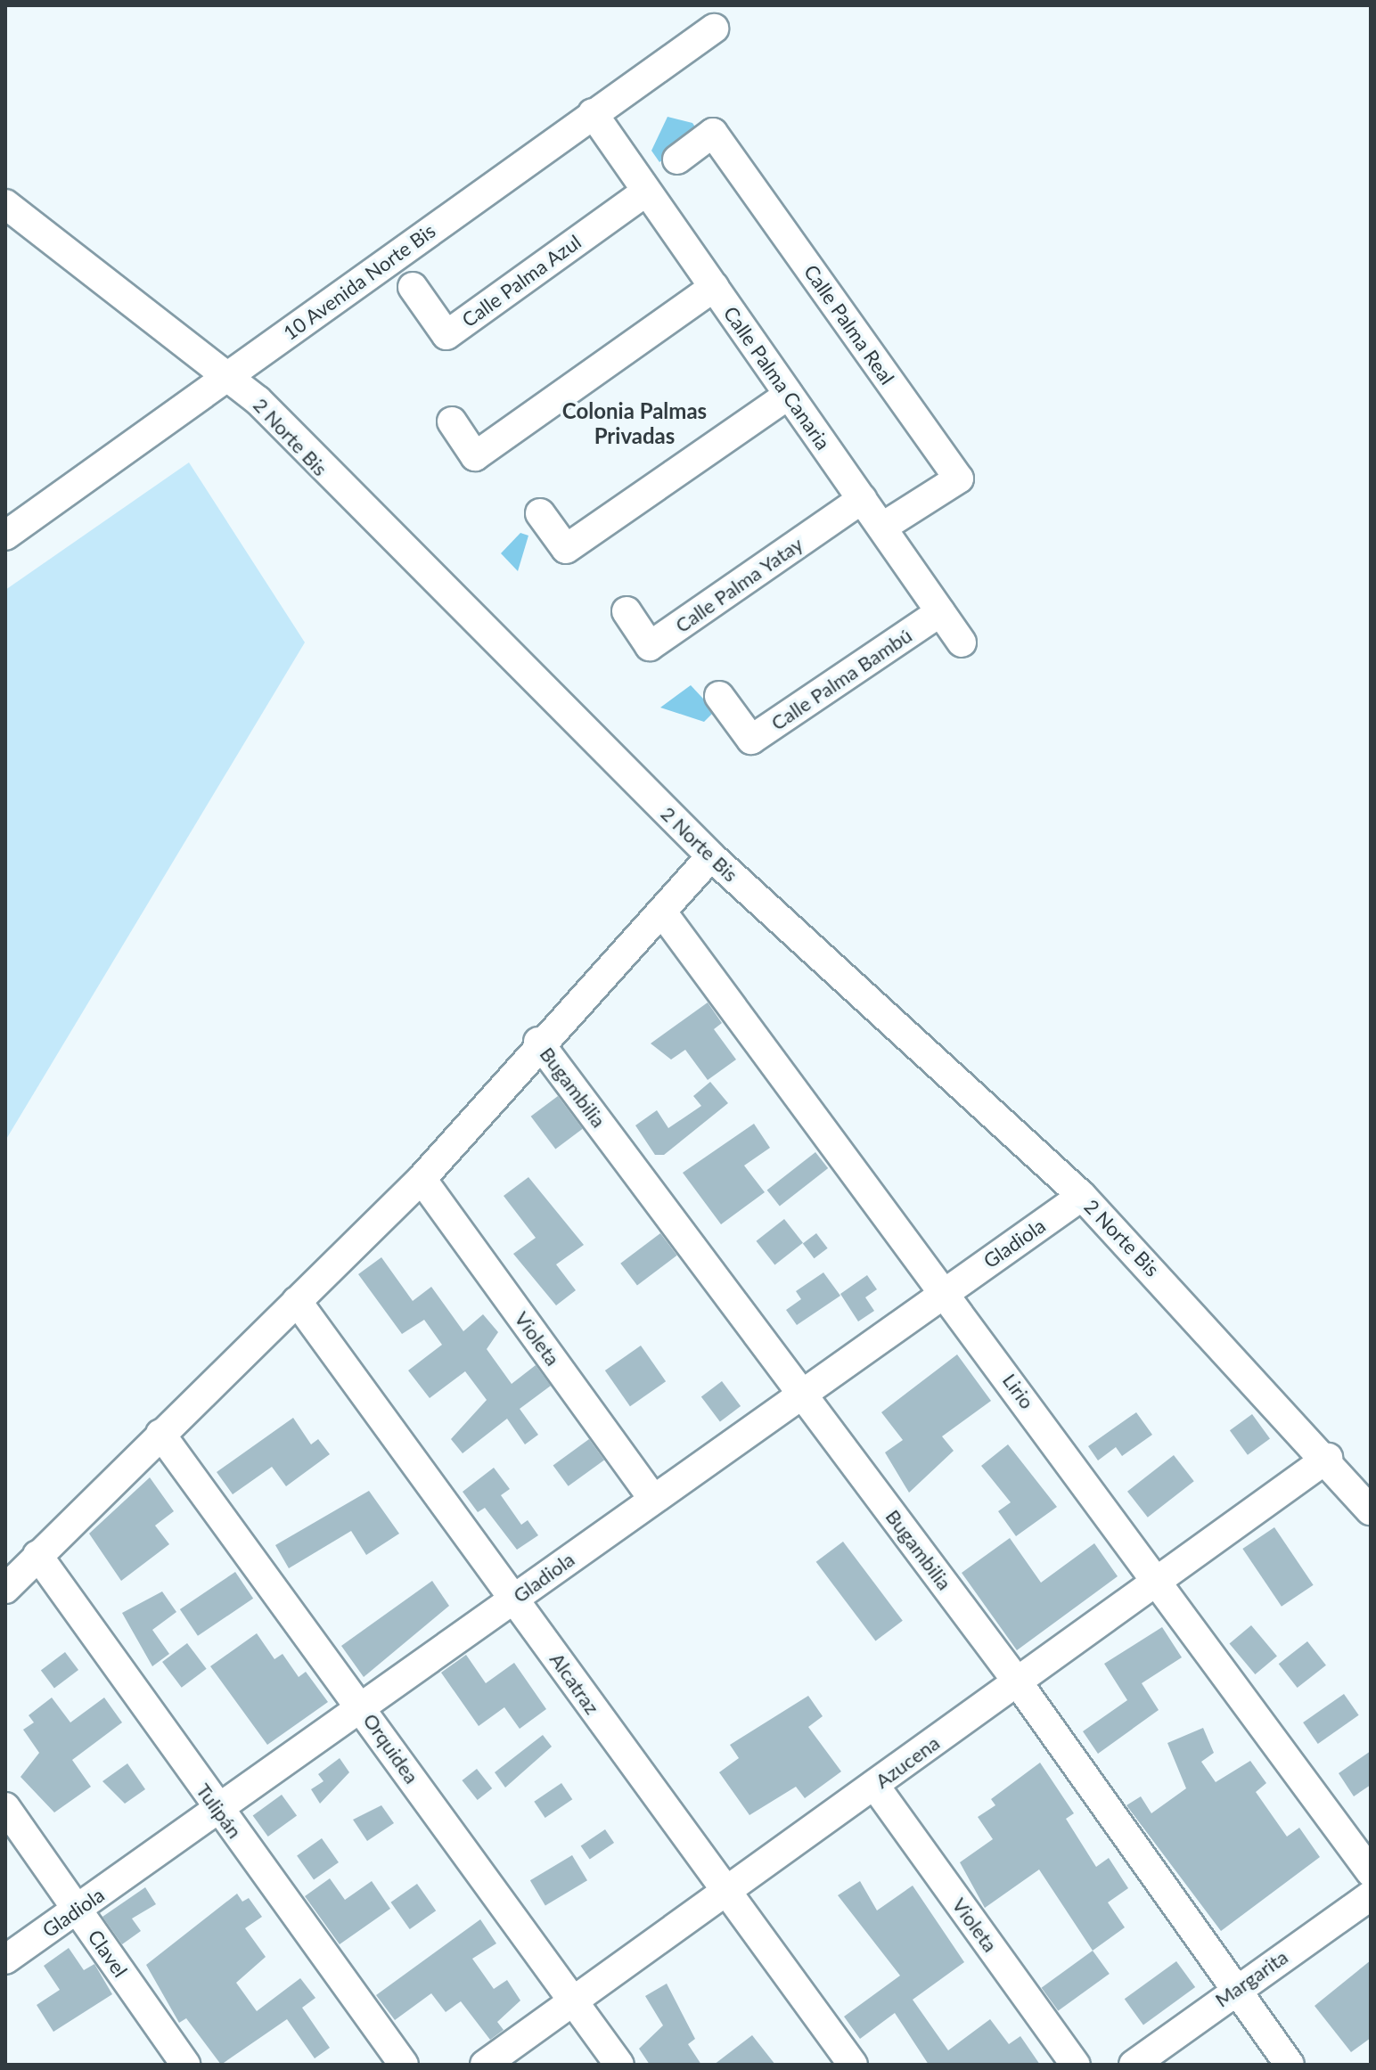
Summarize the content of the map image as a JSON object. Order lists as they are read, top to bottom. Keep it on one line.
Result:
{"streets":{"street":["Calle Palma Azul","10 Avenida Norte Bis","Calle Palma Real","Calle Palma Canaria","2 Norte Bis","Calle Palma Yatay","Calle Palma Bambú","Bugambilia","Gladiola","Violeta","Lirio","Alcatraz","Orquidea","Azucena","Tulipán","Clavel","Margarita"]},"crossings":[["Calle Palma Azul","Calle Palma Canaria"],["10 Avenida Norte Bis","Calle Palma Canaria"],["10 Avenida Norte Bis","2 Norte Bis"],["Calle Palma Real","Calle Palma Canaria"],["Calle Palma Canaria","Calle Palma Yatay"],["Calle Palma Canaria","Calle Palma Bambú"],["2 Norte Bis","Gladiola"],["2 Norte Bis","Azucena"],["Bugambilia","Gladiola"],["Bugambilia","Azucena"],["Bugambilia","Margarita"],["Gladiola","Violeta"],["Gladiola","Lirio"],["Gladiola","Alcatraz"],["Gladiola","Orquidea"],["Gladiola","Tulipán"],["Gladiola","Clavel"],["Violeta","Azucena"],["Lirio","Azucena"],["Alcatraz","Azucena"],["Orquidea","Azucena"]],"districts":["Colonia Palmas Privadas"]}
